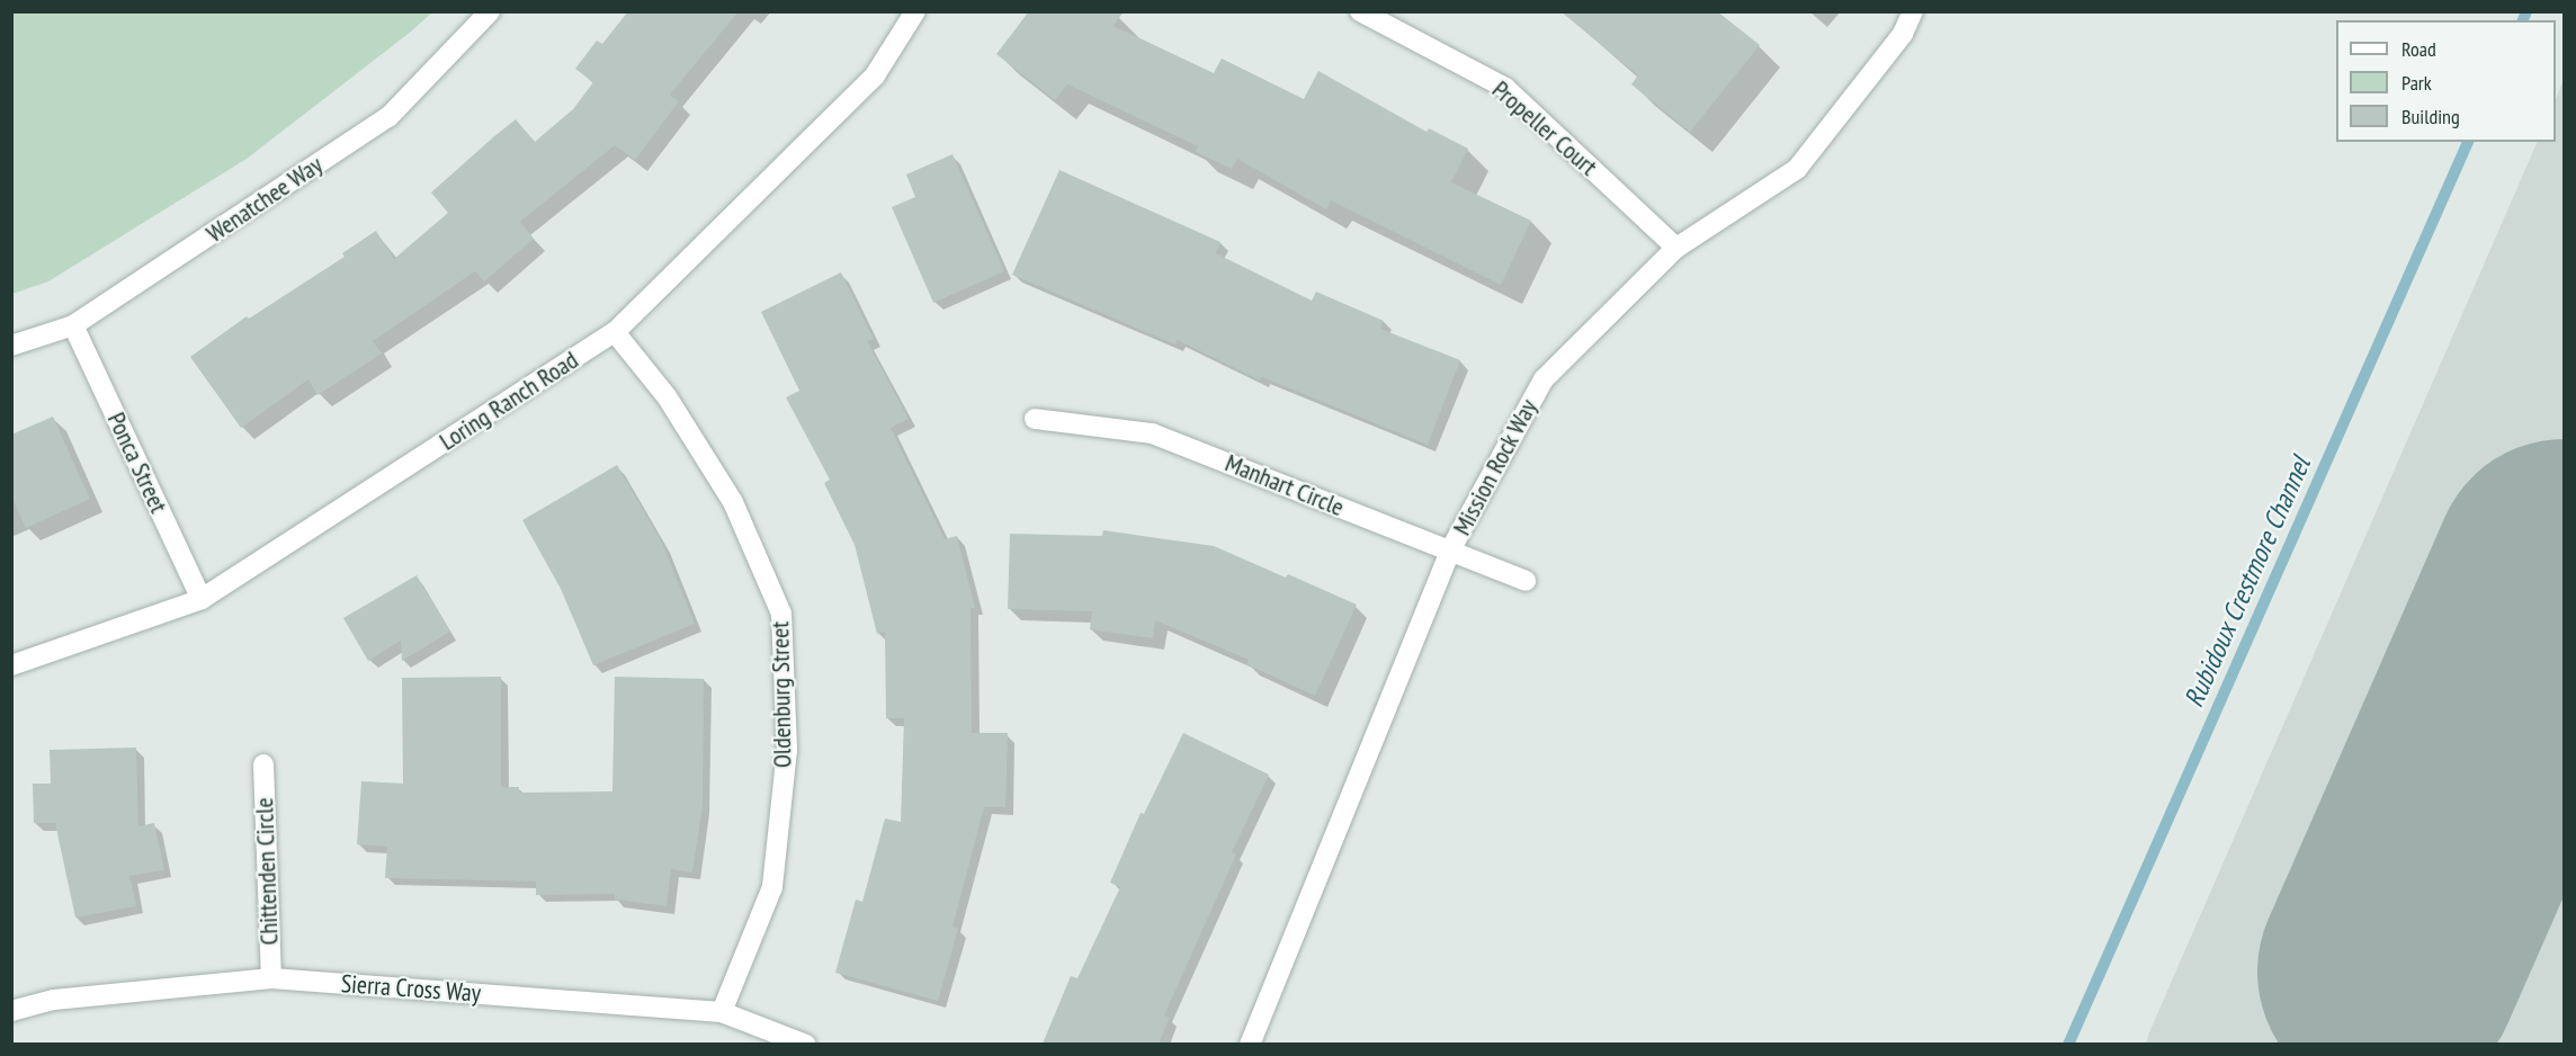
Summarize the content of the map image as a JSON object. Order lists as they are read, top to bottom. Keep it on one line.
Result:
{"streets":{"street":["Propeller Court","Wenatchee Way","Loring Ranch Road","Ponca Street","Mission Rock Way","Manhart Circle","Oldenburg Street","Chittenden Circle","Sierra Cross Way"]},"crossings":[["Propeller Court","Mission Rock Way"],["Wenatchee Way","Ponca Street"],["Loring Ranch Road","Ponca Street"],["Loring Ranch Road","Oldenburg Street"],["Mission Rock Way","Manhart Circle"],["Oldenburg Street","Sierra Cross Way"],["Chittenden Circle","Sierra Cross Way"]],"water":["Rubidoux Crestmore Channel"],"legend":["Road","Park","Building"]}
